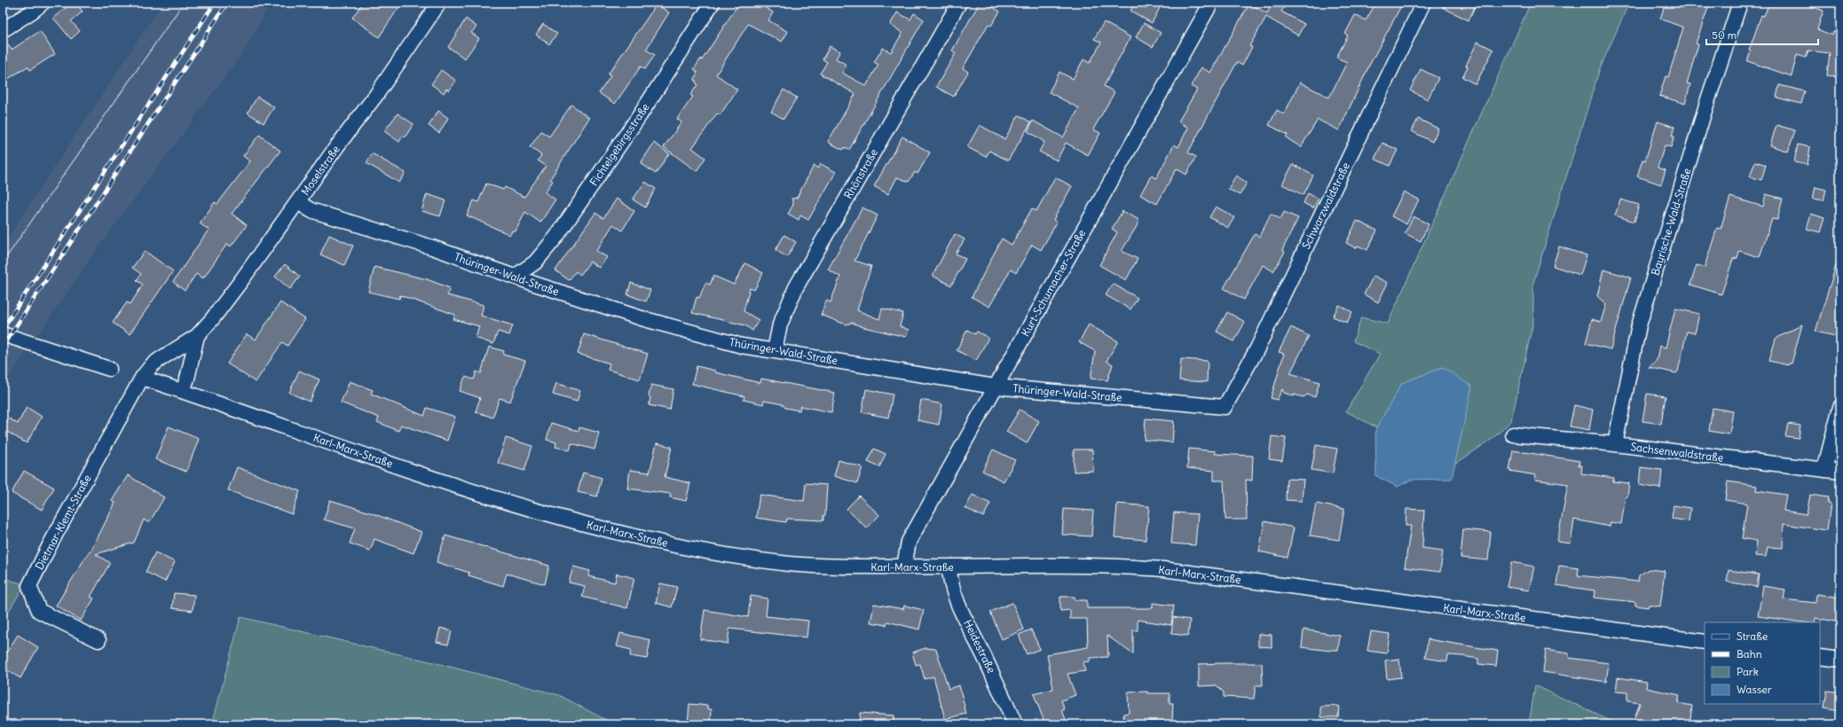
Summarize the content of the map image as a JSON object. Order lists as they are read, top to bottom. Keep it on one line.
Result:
{"streets":{"street":["Fichtelgebirgsstraße","Moselstraße","Rhönstraße","Schwarzwaldstraße","Bayrische-Wald-Straße","Thüringer-Wald-Straße","Kurt-Schumacher-Straße","Karl-Marx-Straße","Sachsenwaldstraße","Dietmar-Klemt-Straße","Heidestraße"]},"crossings":[["Fichtelgebirgsstraße","Thüringer-Wald-Straße"],["Moselstraße","Thüringer-Wald-Straße"],["Moselstraße","Karl-Marx-Straße"],["Moselstraße","Dietmar-Klemt-Straße"],["Rhönstraße","Thüringer-Wald-Straße"],["Schwarzwaldstraße","Thüringer-Wald-Straße"],["Bayrische-Wald-Straße","Sachsenwaldstraße"],["Thüringer-Wald-Straße","Kurt-Schumacher-Straße"],["Kurt-Schumacher-Straße","Karl-Marx-Straße"],["Karl-Marx-Straße","Dietmar-Klemt-Straße"],["Karl-Marx-Straße","Heidestraße"]],"legend":["Straße","Bahn","Park","Wasser"],"scale_bar":"50 m"}
